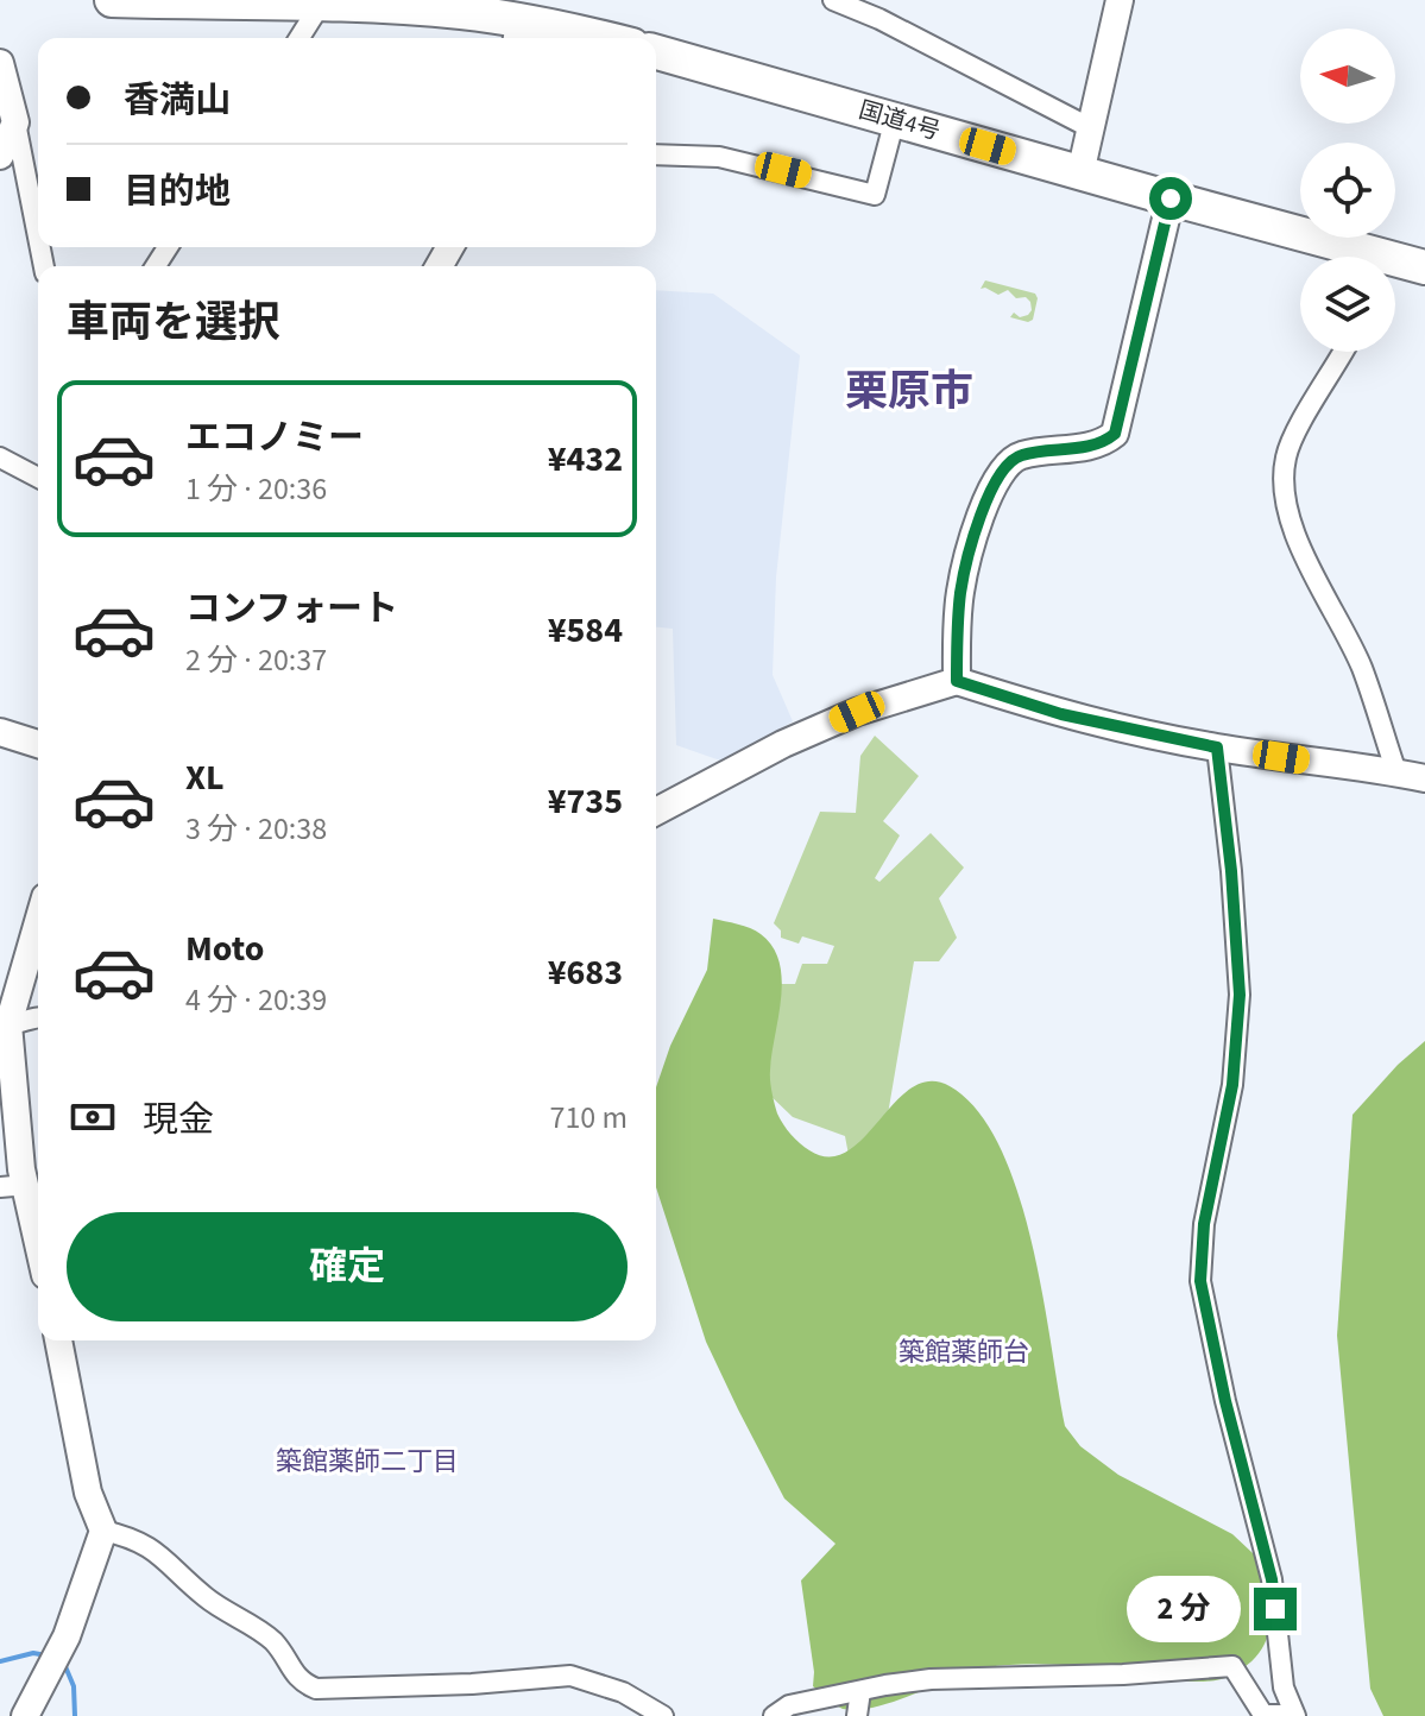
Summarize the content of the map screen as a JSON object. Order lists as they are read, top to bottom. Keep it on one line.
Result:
{"streets":{"highway":["国道4号"]},"districts":["栗原市","築館薬師台","築館薬師二丁目"],"north":"left","page":{"banner":["香満山","目的地"],"heading":"車両を選択","list":[{"name":"エコノミー","note":"1 分 · 20:36","value":"¥432"},{"name":"コンフォート","note":"2 分 · 20:37","value":"¥584"},{"name":"XL","note":"3 分 · 20:38","value":"¥735"},{"name":"Moto","note":"4 分 · 20:39","value":"¥683"}],"pay":["現金","710 m"],"buttons":"確定","bubble":"2 分"}}
